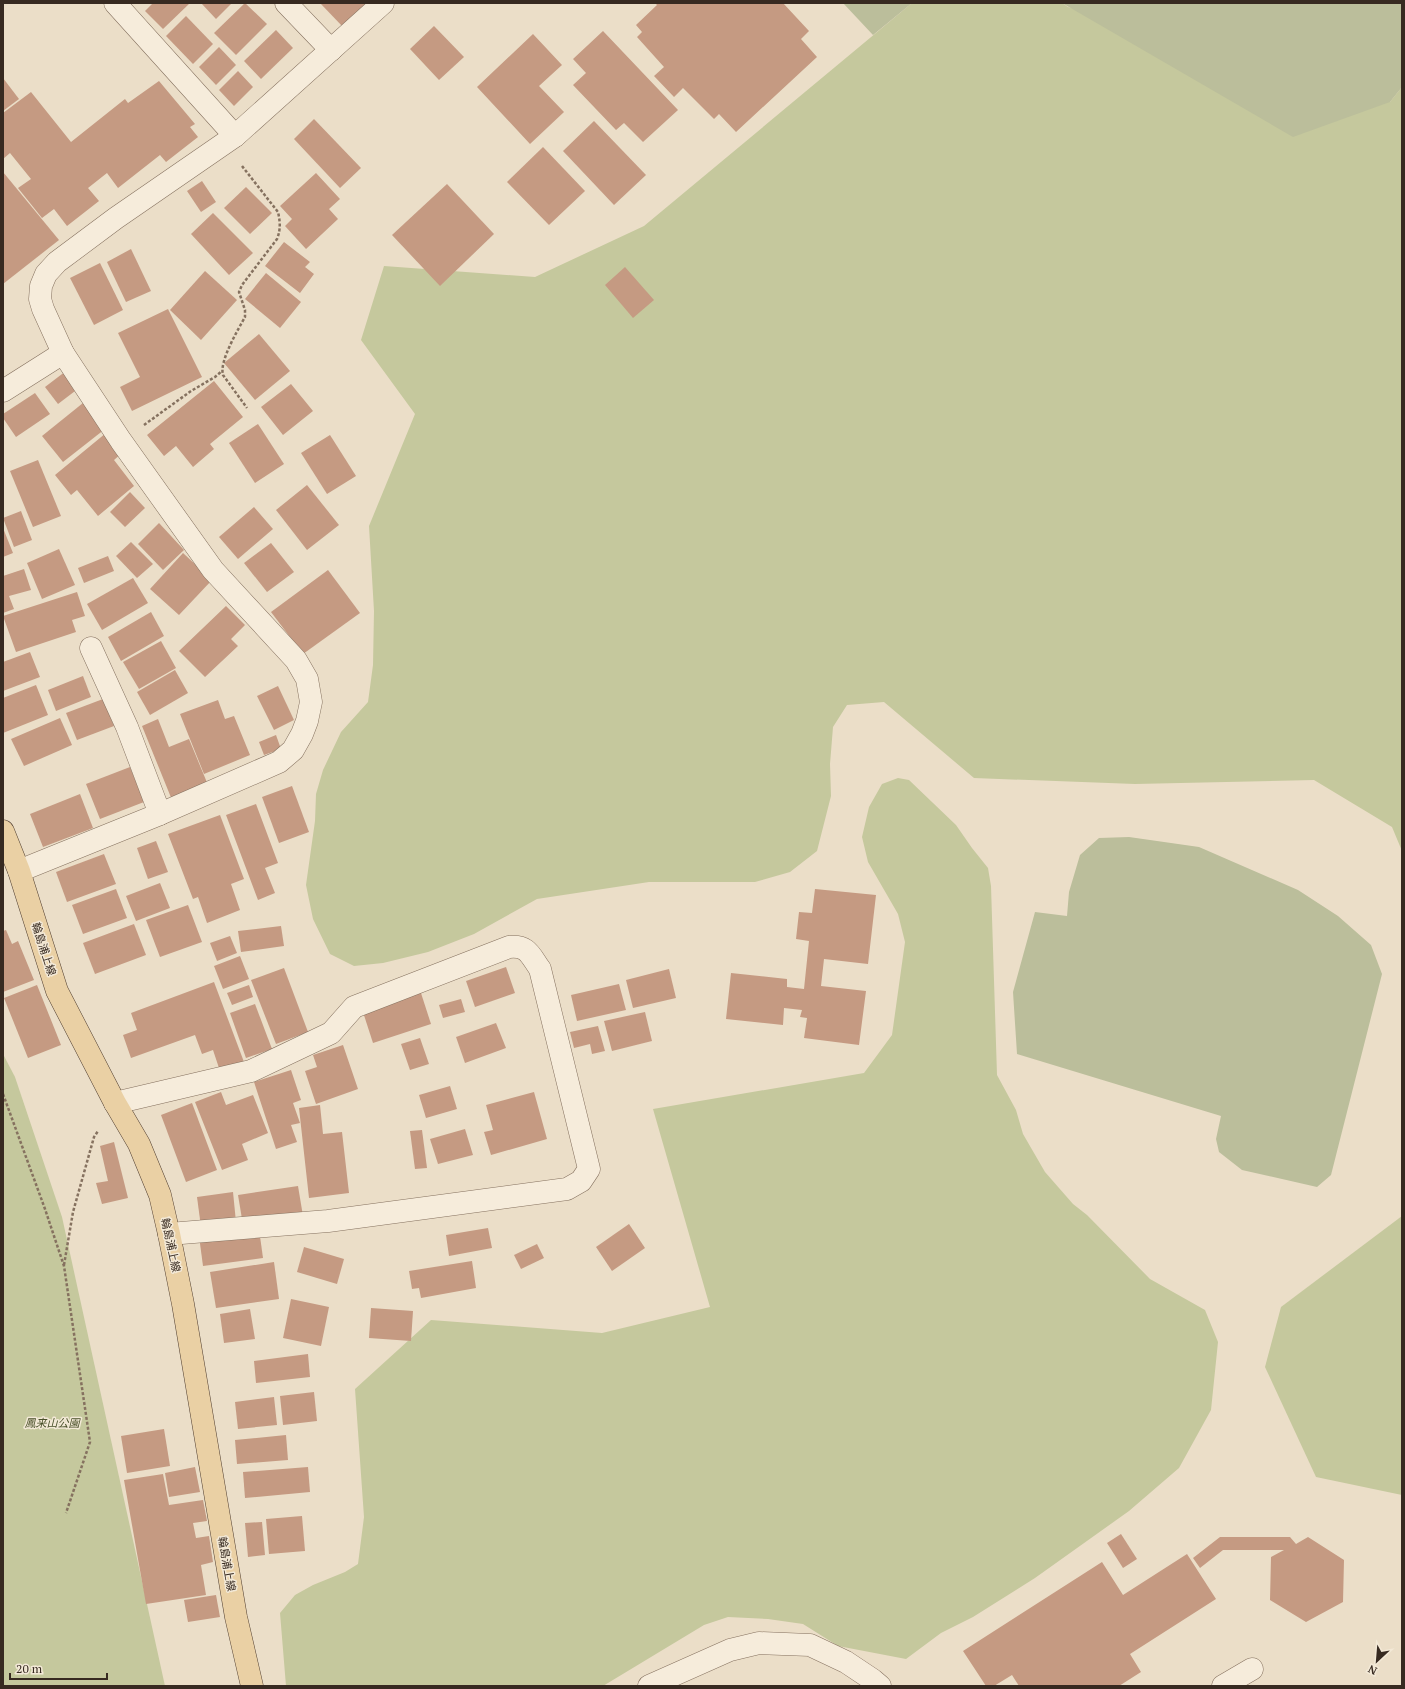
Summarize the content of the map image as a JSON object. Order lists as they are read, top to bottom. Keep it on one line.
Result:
{"streets":{"main road":["輪島浦上線"]},"parks":["鳳来山公園"],"scale_bar":"20 m","north":"bottom left"}
